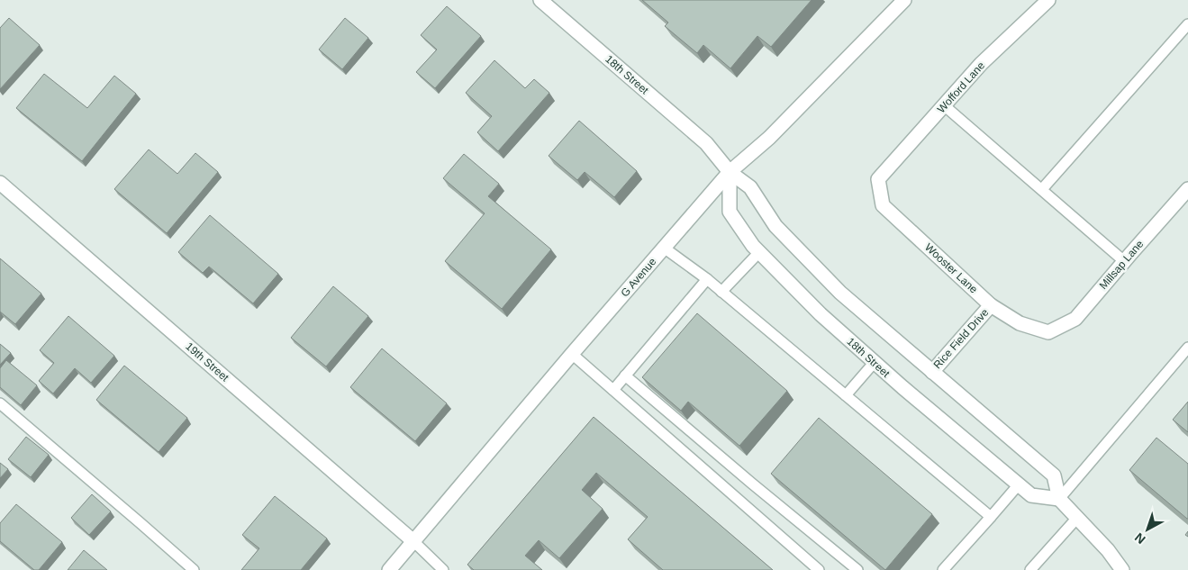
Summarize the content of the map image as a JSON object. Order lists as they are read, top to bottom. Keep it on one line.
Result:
{"streets":{"street":["18th Street","Wofford Lane","Millsap Lane","Wooster Lane","G Avenue","Rice Field Drive","19th Street"]},"crossings":[["18th Street","G Avenue"],["18th Street","Rice Field Drive"],["Wofford Lane","Wooster Lane"],["Millsap Lane","Wooster Lane"],["Wooster Lane","Rice Field Drive"],["G Avenue","19th Street"]],"north":"bottom left"}
